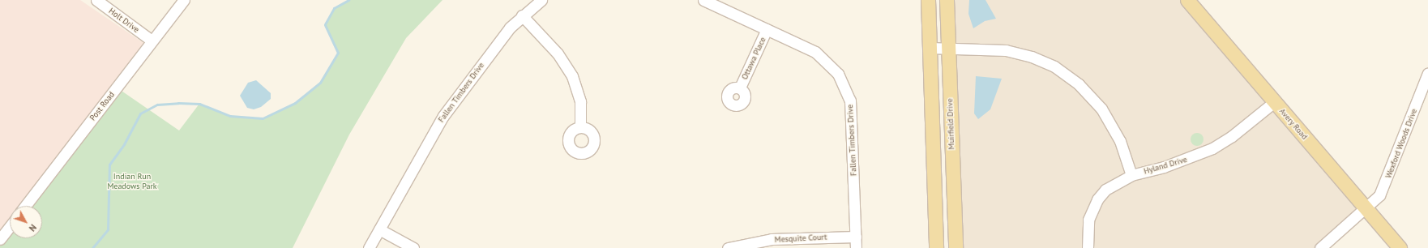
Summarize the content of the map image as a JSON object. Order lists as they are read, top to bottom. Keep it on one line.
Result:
{"streets":{"main road":["Muirfield Drive","Avery Road"],"street":["Holt Drive","Ottawa Place","Fallen Timbers Drive","Post Road","Wexford Woods Drive","Hyland Drive","Mesquite Court"]},"crossings":[["Holt Drive","Post Road"],["Ottawa Place","Fallen Timbers Drive"],["Fallen Timbers Drive","Mesquite Court"],["Avery Road","Wexford Woods Drive"],["Avery Road","Hyland Drive"]],"parks":["Indian Run Meadows Park"],"north":"bottom right"}
